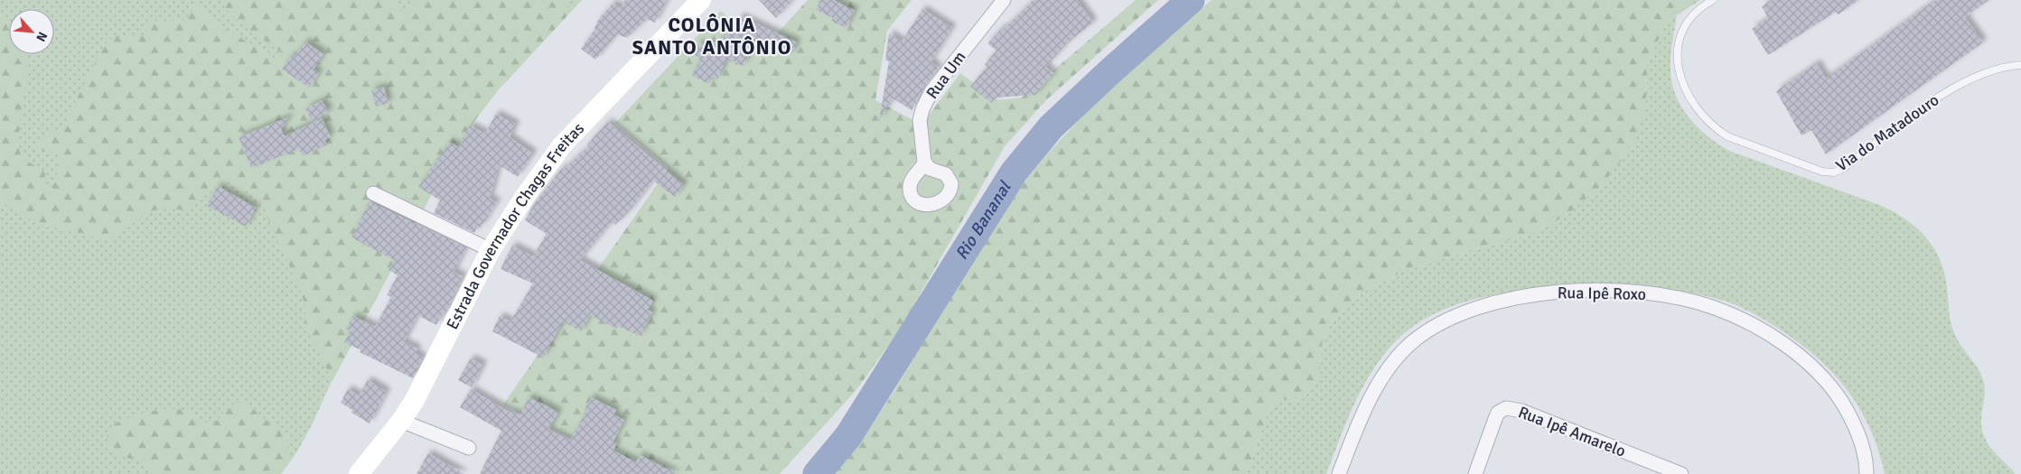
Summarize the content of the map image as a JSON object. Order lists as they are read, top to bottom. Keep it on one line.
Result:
{"streets":{"main road":["Estrada Governador Chagas Freitas"],"street":["Rua Um","Rua Ipê Roxo","Rua Ipê Amarelo"],"lane":["Via do Matadouro"]},"districts":["COLÔNIA SANTO ANTÔNIO"],"water":["Rio Bananal"],"north":"bottom right"}
